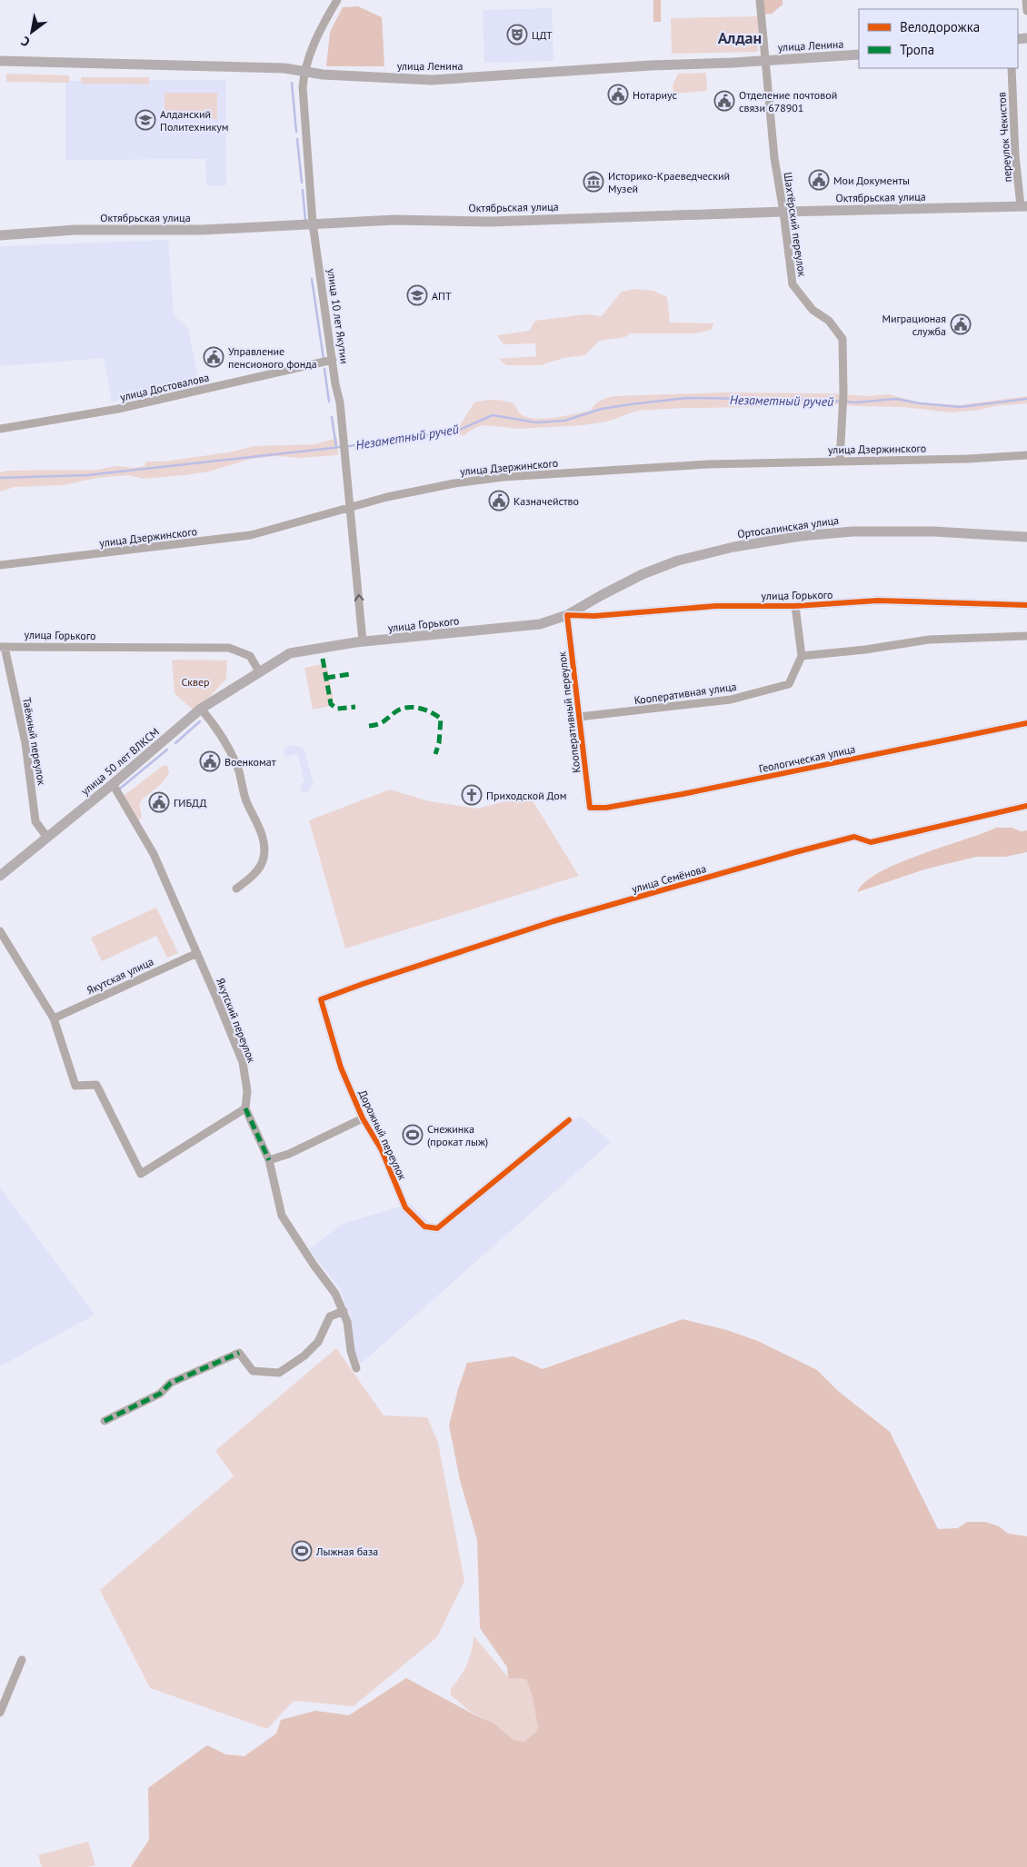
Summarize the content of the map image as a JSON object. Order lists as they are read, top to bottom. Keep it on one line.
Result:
{"streets":{"main road":["улица Ленина","Октябрьская улица","Ортосалинская улица","улица Горького","улица 50 лет ВЛКСМ"],"street":["переулок Чекистов","Шахтёрский переулок","улица 10 лет Якутии","улица Достовалова","улица Дзержинского","Кооперативная улица","Кооперативный переулок","Таёжный переулок","Геологическая улица","улица Семёнова","Якутская улица","Якутский переулок","Дорожный переулок"]},"crossings":[["улица Ленина","Шахтёрский переулок"],["улица Ленина","улица 10 лет Якутии"],["переулок Чекистов","Октябрьская улица"],["Октябрьская улица","Шахтёрский переулок"],["Октябрьская улица","улица 10 лет Якутии"],["Шахтёрский переулок","улица Дзержинского"],["улица 10 лет Якутии","улица Достовалова"],["улица 10 лет Якутии","улица Дзержинского"],["улица 10 лет Якутии","улица Горького"],["Ортосалинская улица","улица Горького"],["Ортосалинская улица","Кооперативный переулок"],["улица Горького","Кооперативный переулок"],["улица Горького","Таёжный переулок"],["улица Горького","улица 50 лет ВЛКСМ"],["Кооперативная улица","Кооперативный переулок"],["Кооперативный переулок","Геологическая улица"],["Таёжный переулок","улица 50 лет ВЛКСМ"],["улица 50 лет ВЛКСМ","Якутский переулок"],["улица Семёнова","Дорожный переулок"],["Якутская улица","Якутский переулок"],["Якутский переулок","Дорожный переулок"]],"districts":["Алдан"],"water":["Незаметный ручей"],"parks":["Сквер"],"places":{"theatre":["ЦДТ"],"public building":["Нотариус","Отделение почтовой связи 678901","Мои Документы","Миграционая служба","Управление пенсионого фонда","Казначейство","Военкомат","ГИБДД"],"school or university":["Алданский Политехникум","АПТ"],"museum":["Историко-Краеведческий Музей"],"church":["Приходской Дом"],"sports":["Снежинка (прокат лыж)","Лыжная база"]},"legend":["Велодорожка","Тропа"],"north":"bottom left"}
